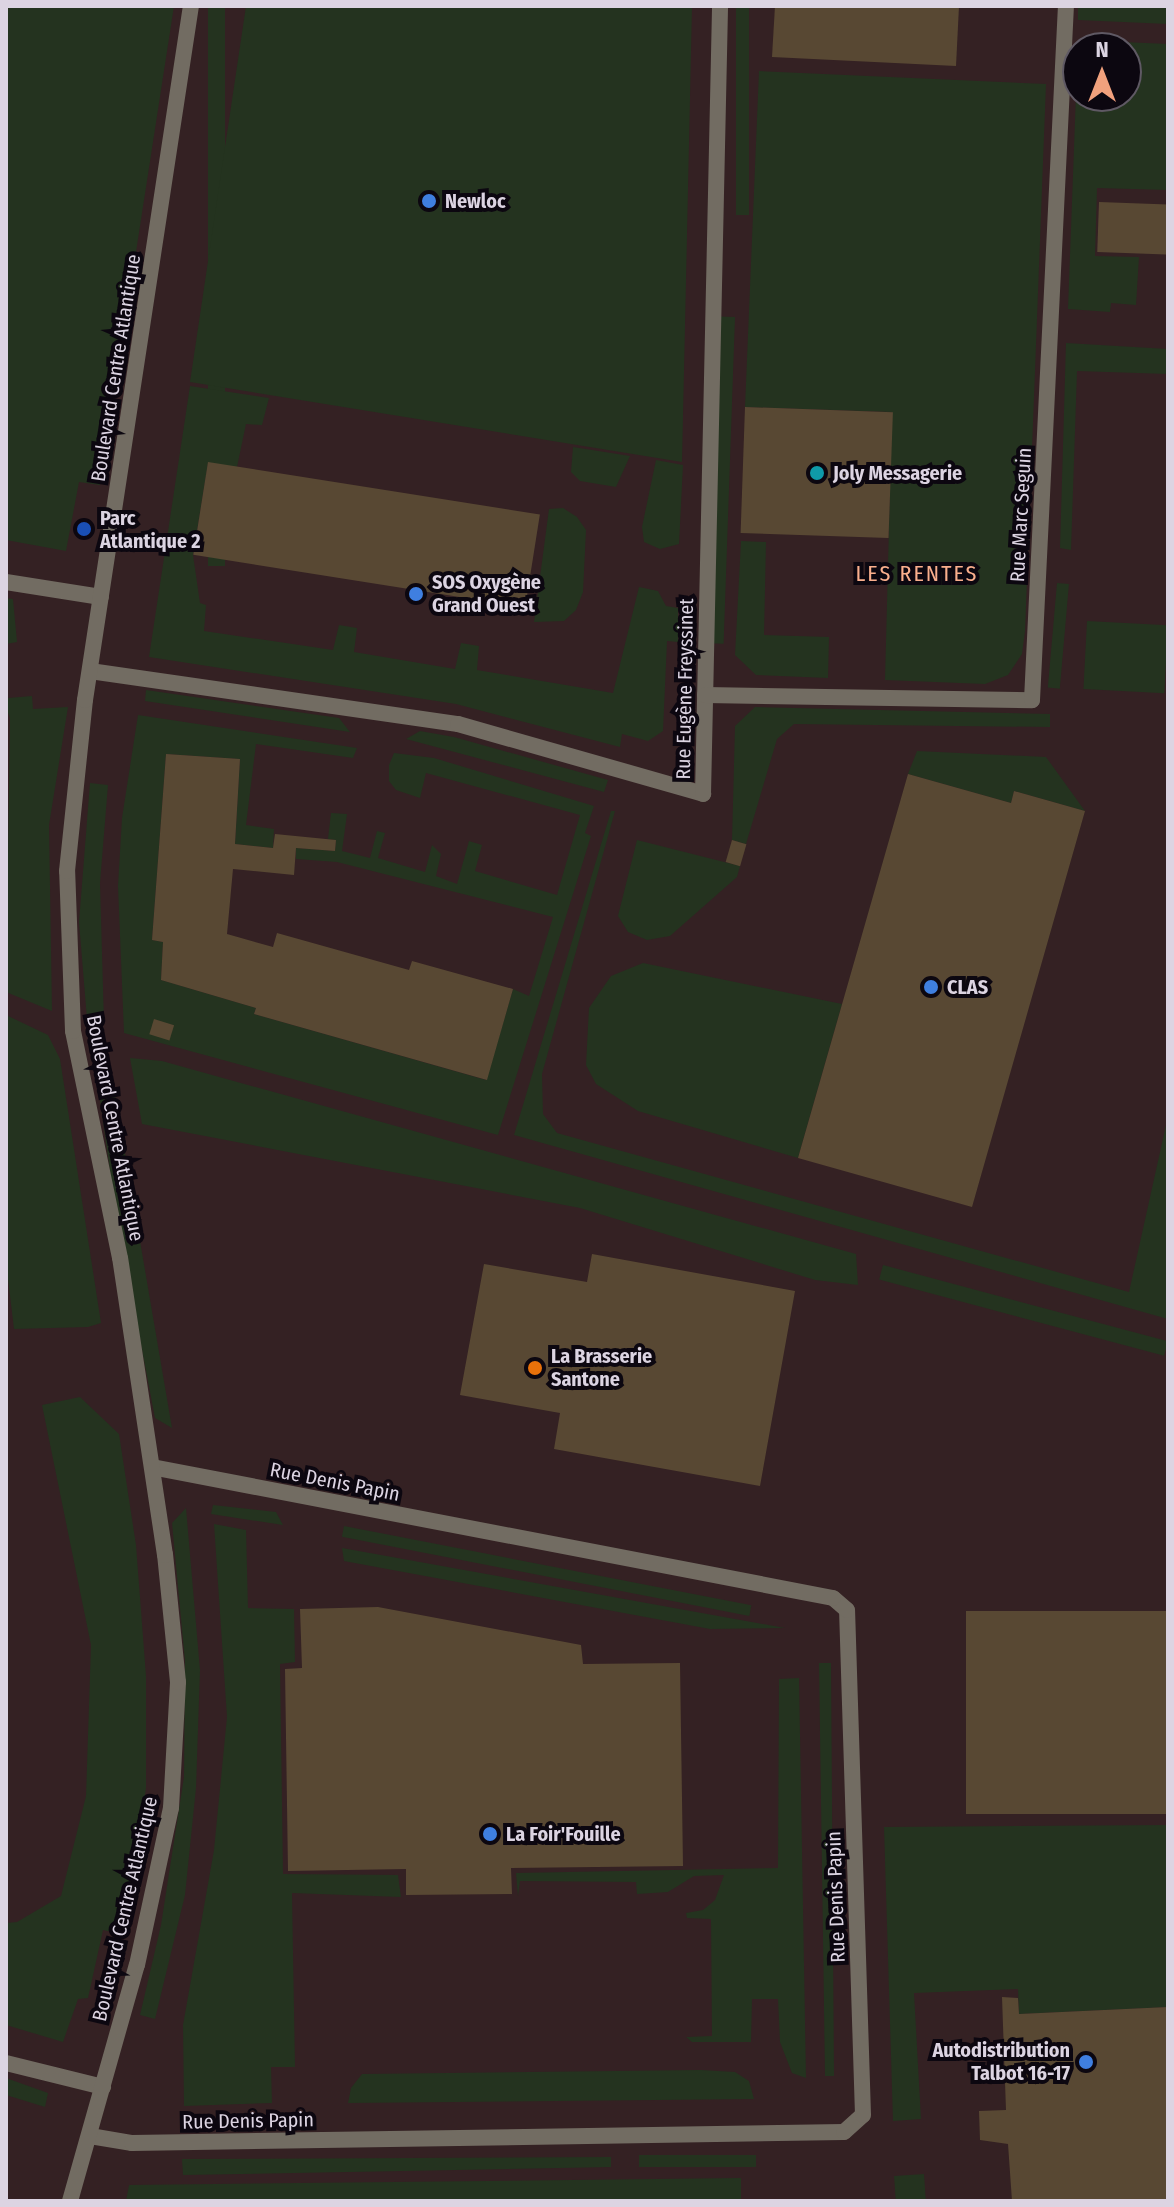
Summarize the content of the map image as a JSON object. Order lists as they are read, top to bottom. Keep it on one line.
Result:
{"streets":{"street":["Boulevard Centre Atlantique","Rue Marc Seguin","Rue Eugène Freyssinet","Rue Denis Papin"]},"crossings":[["Boulevard Centre Atlantique","Rue Eugène Freyssinet"],["Boulevard Centre Atlantique","Rue Denis Papin"],["Rue Marc Seguin","Rue Eugène Freyssinet"]],"districts":["LES RENTES"],"places":["Newloc","Joly Messagerie","Parc Atlantique 2","SOS Oxygène Grand Ouest","CLAS","La Brasserie Santone","La Foir'Fouille","Autodistribution Talbot 16-17"],"north":"top"}
